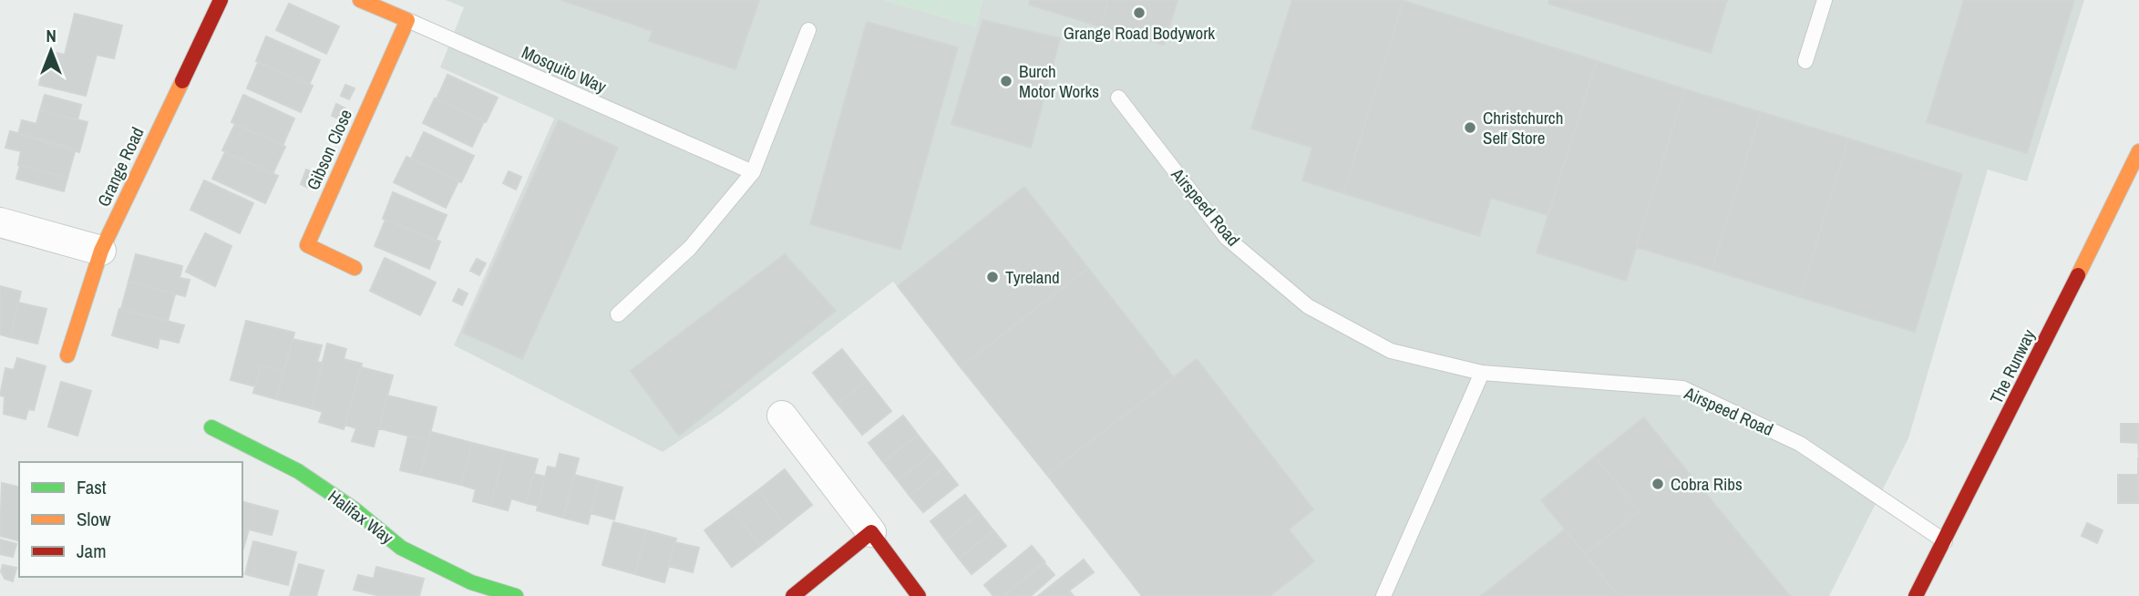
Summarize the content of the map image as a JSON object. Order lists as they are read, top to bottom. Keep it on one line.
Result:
{"streets":{"street":["Mosquito Way","Gibson Close","Grange Road","The Runway","Halifax Way"],"lane":["Airspeed Road"]},"crossings":[["Mosquito Way","Gibson Close"],["Airspeed Road","The Runway"]],"places":["Grange Road Bodywork","Burch Motor Works","Christchurch Self Store","Tyreland","Cobra Ribs"],"legend":["Fast","Slow","Jam"],"north":"top"}
